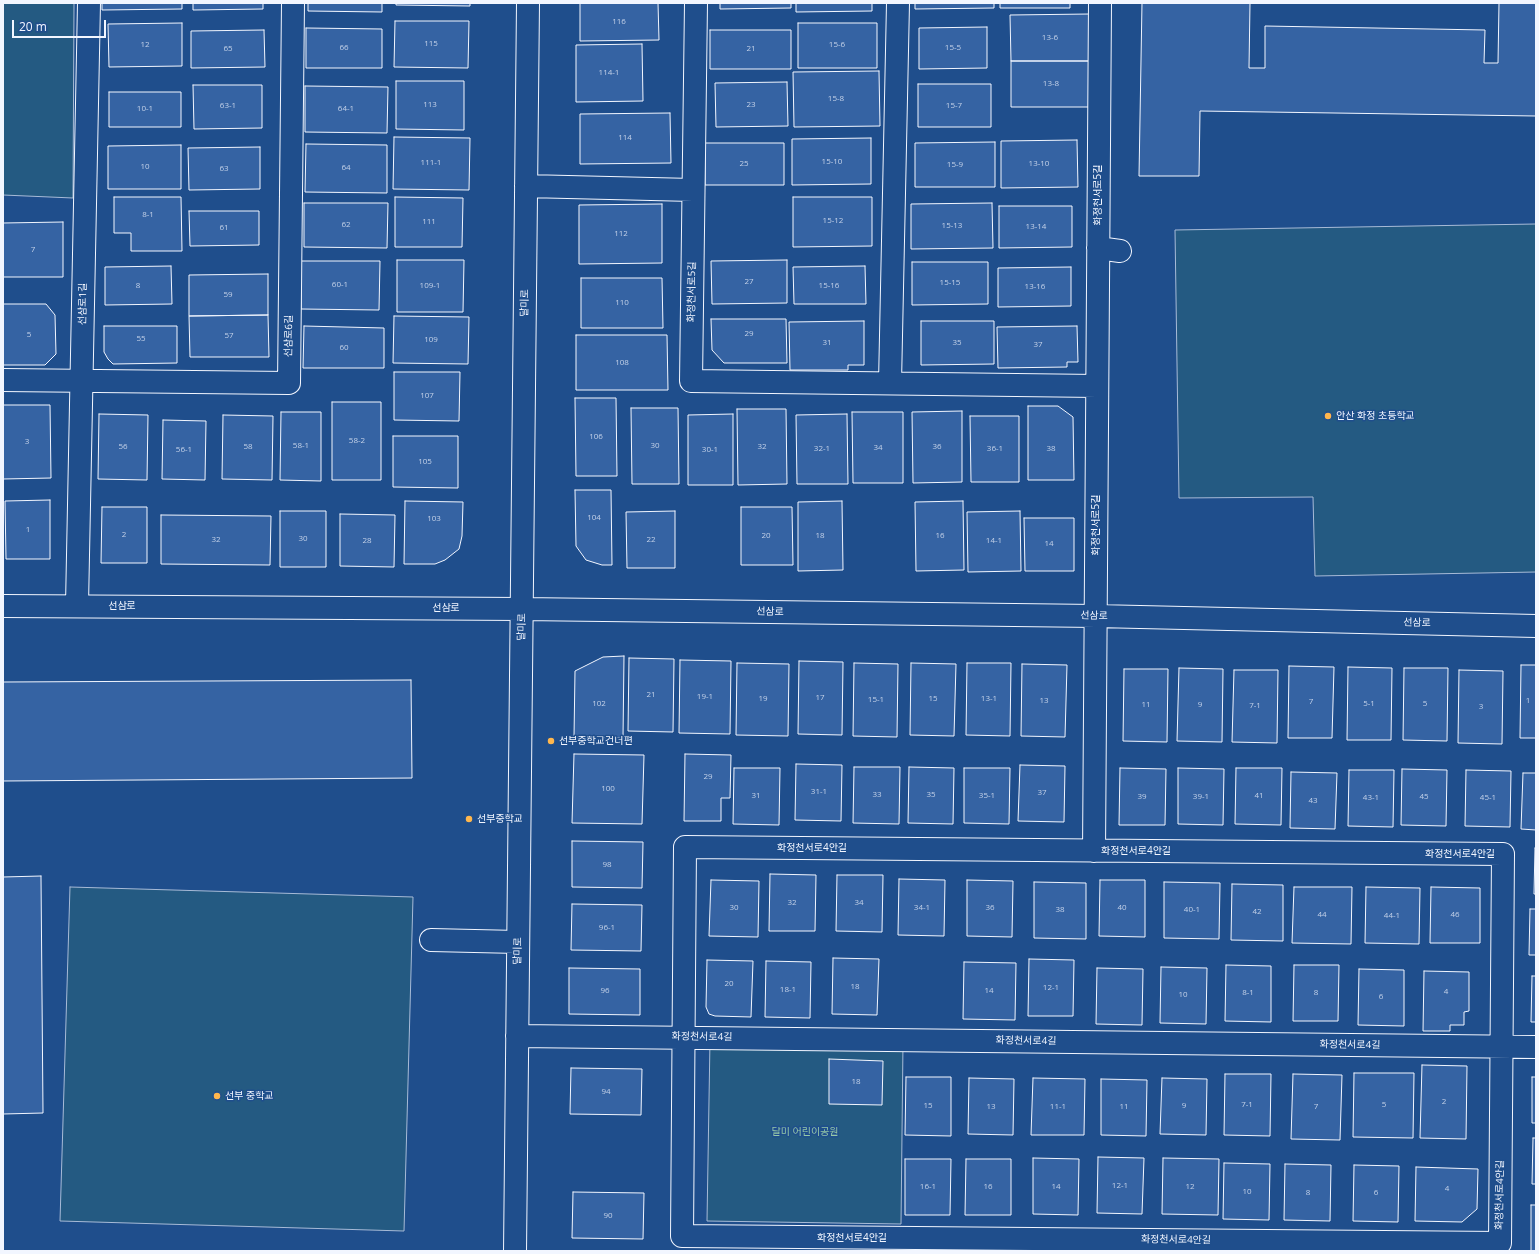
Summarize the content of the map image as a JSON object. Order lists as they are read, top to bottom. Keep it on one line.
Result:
{"streets":{"street":["화정천서로5길","달미로","선삼로1길","선삼로6길","선삼로","화정천서로4안길","화정천서로4길"]},"crossings":[["화정천서로5길","선삼로"],["화정천서로5길","화정천서로4안길"],["달미로","선삼로"],["달미로","화정천서로4길"],["선삼로1길","선삼로6길"],["선삼로1길","선삼로"],["화정천서로4안길","화정천서로4길"]],"parks":["달미 어린이공원"],"places":["안산 화정 초등학교","선부중학교건너편","선부중학교","선부 중학교"],"house_numbers":["116","13-6","115","12","15-6","66","15-5","65","21","114-1","13-8","15-8","113","23","63-1","15-7","10-1","64-1","114","15-10","111-1","25","13-10","15-9","10","64","63","8-1","15-12","111","62","15-13","13-14","61","112","7","27","15-15","60-1","8","109-1","15-16","13-16","59","110","29","5","57","55","109","31","35","37","60","108","107","106","58-2","3","58-1","30","56","58","32","36","34","32-1","36-1","38","56-1","30-1","105","104","103","1","2","20","18","16","30","32","22","28","14-1","14","21","19-1","17","19","15","13-1","15-1","13","1","7","102","5-1","5","11","9","7-1","3","29","100","31-1","37","33","35","31","35-1","41","39","39-1","45","43-1","45-1","43","98","32","34","30","34-1","36","40","38","40-1","42","44","46","44-1","96-1","20","18","12-1","18-1","96","14","4","8-1","8","10","6","18","94","2","7-1","5","15","9","13","11-1","11","7","12-1","16-1","16","14","12","4","10","8","6","90"],"scale_bar":"20 m"}
